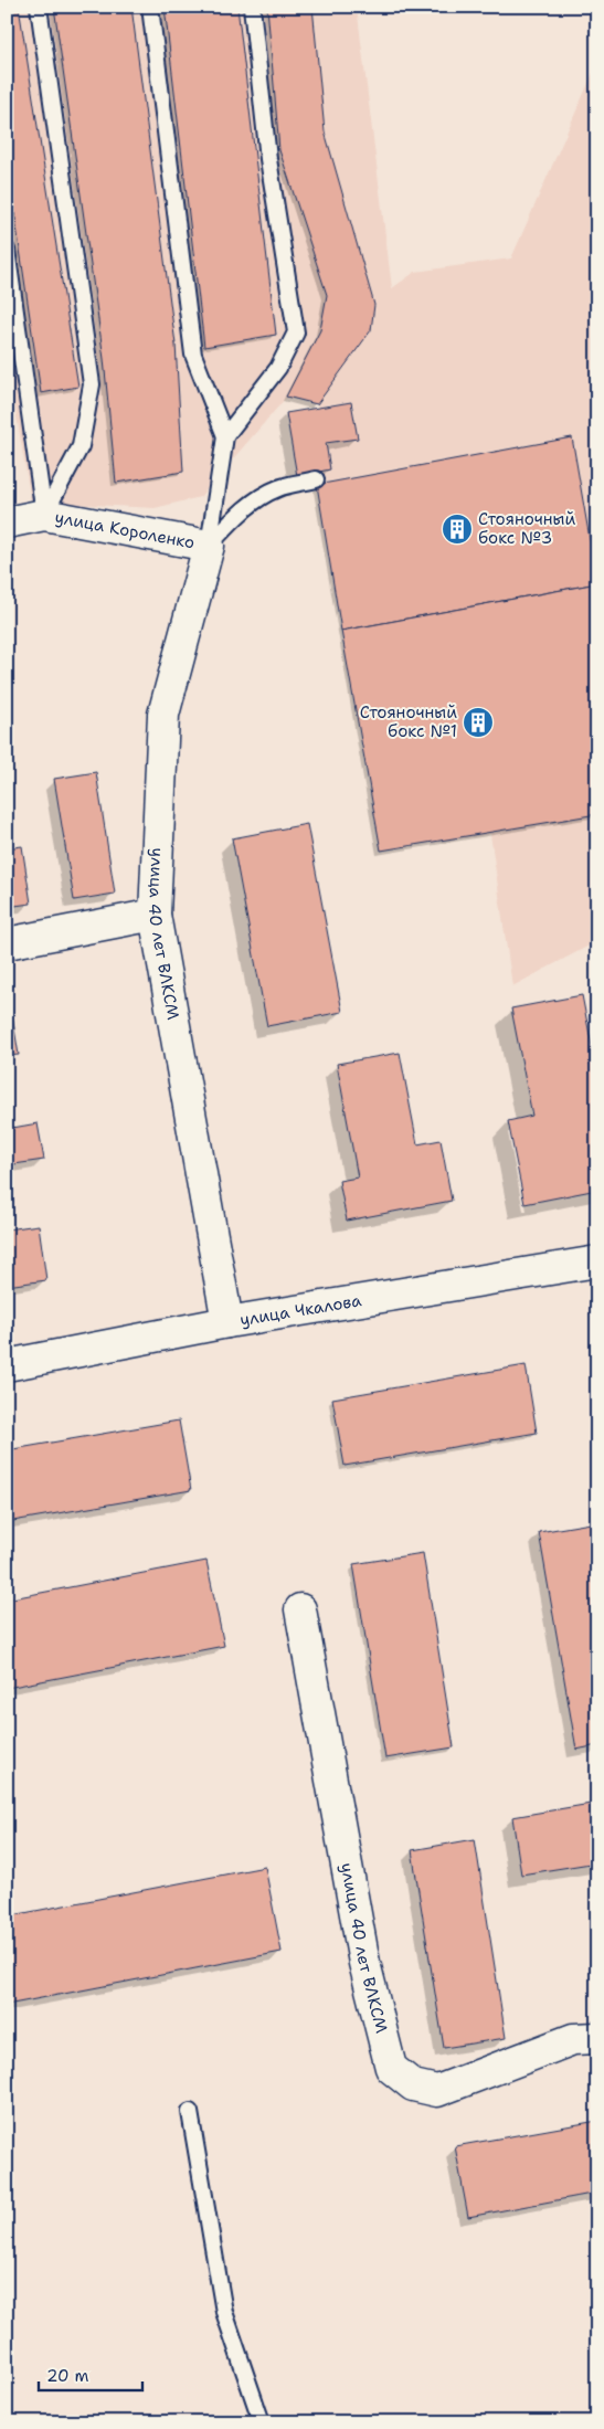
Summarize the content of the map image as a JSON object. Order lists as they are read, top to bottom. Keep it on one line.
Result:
{"streets":{"street":["улица Короленко","улица 40 лет ВЛКСМ","улица Чкалова"]},"crossings":[["улица Короленко","улица 40 лет ВЛКСМ"],["улица 40 лет ВЛКСМ","улица Чкалова"]],"places":{"building":["Стояночный бокс №3","Стояночный бокс №1"]},"scale_bar":"20 m"}
